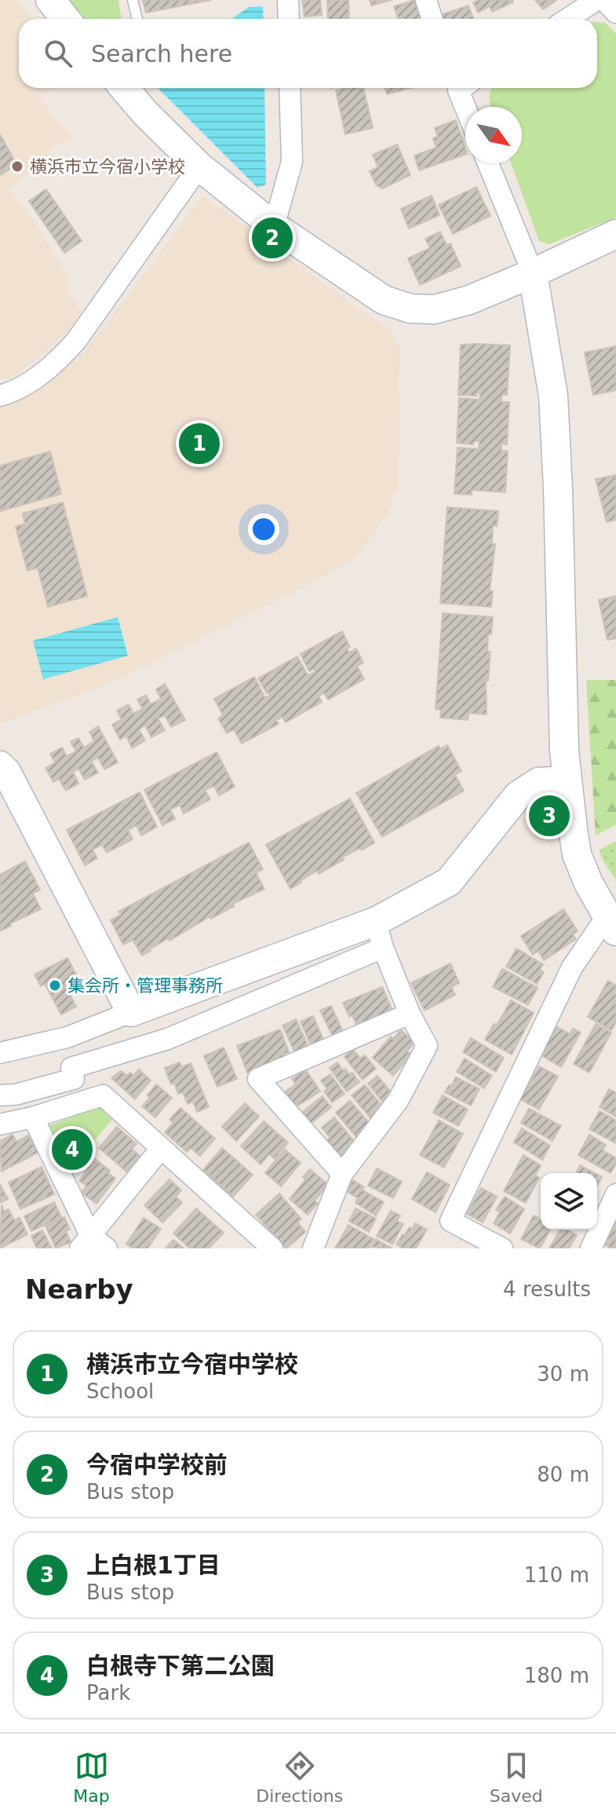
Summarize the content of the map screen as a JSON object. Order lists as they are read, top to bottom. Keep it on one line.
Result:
{"places":["横浜市立今宿小学校","集会所・管理事務所"],"north":"bottom right","page":{"search":"Search here","pins":["2","1","3","4"],"heading":["Nearby","4 results"],"list":[{"mark":"1","name":"横浜市立今宿中学校","note":"School","value":"30 m"},{"mark":"2","name":"今宿中学校前","note":"Bus stop","value":"80 m"},{"mark":"3","name":"上白根1丁目","note":"Bus stop","value":"110 m"},{"mark":"4","name":"白根寺下第二公園","note":"Park","value":"180 m"}],"nav":["Map","Directions","Saved"]}}
